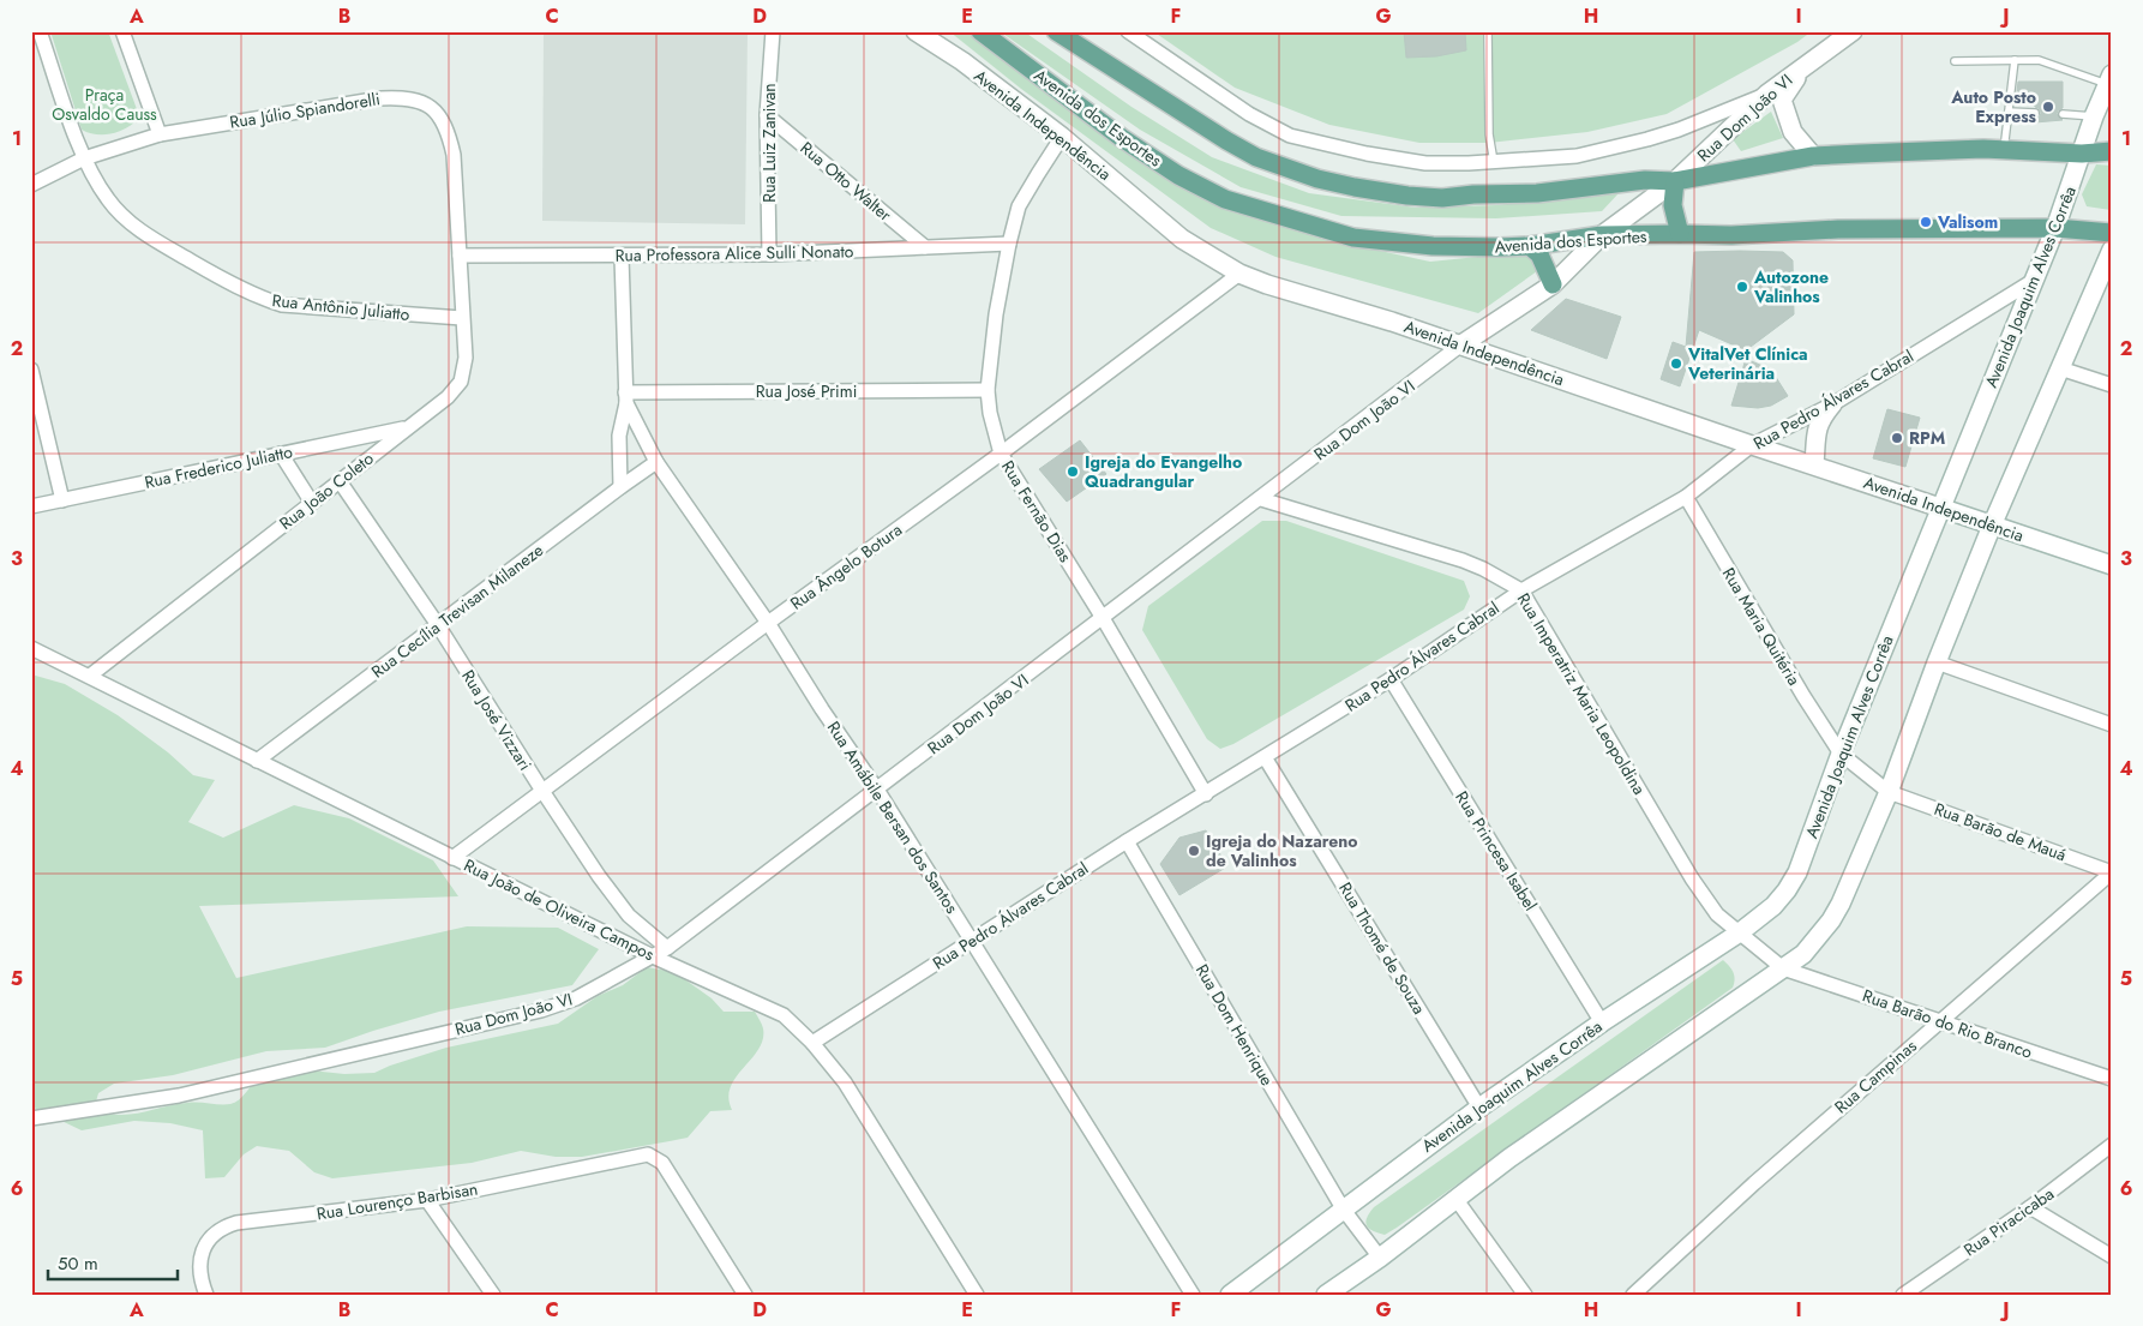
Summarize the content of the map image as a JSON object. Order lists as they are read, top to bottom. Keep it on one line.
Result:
{"streets":{"main road":["Avenida dos Esportes","Rua Dom João VI","Avenida Independência","Avenida Joaquim Alves Corrêa"],"street":["Rua Júlio Spiandorelli","Rua Luiz Zanivan","Rua Otto Walter","Rua Professora Alice Sulli Nonato","Rua Antônio Juliatto","Rua José Primi","Rua Pedro Álvares Cabral","Rua Frederico Juliatto","Rua João Coleto","Rua Fernão Dias","Rua Ângelo Botura","Rua Cecília Trevisan Milaneze","Rua Maria Quitéria","Rua Imperatriz Maria Leopoldina","Rua José Vizzari","Rua Amábile Bersan dos Santos","Rua Barão de Mauá","Rua Princesa Isabel","Rua João de Oliveira Campos","Rua Thomé de Souza","Rua Barão do Rio Branco","Rua Dom Henrique","Rua Campinas","Rua Lourenço Barbisan","Rua Piracicaba"]},"crossings":[["Rua Júlio Spiandorelli","Rua Professora Alice Sulli Nonato"],["Rua Júlio Spiandorelli","Rua Antônio Juliatto"],["Rua Júlio Spiandorelli","Rua João Coleto"],["Avenida dos Esportes","Rua Dom João VI"],["Avenida dos Esportes","Avenida Joaquim Alves Corrêa"],["Rua Dom João VI","Avenida Independência"],["Rua Dom João VI","Rua Fernão Dias"],["Rua Dom João VI","Rua Imperatriz Maria Leopoldina"],["Rua Dom João VI","Rua José Vizzari"],["Rua Dom João VI","Rua Amábile Bersan dos Santos"],["Rua Dom João VI","Rua João de Oliveira Campos"],["Avenida Independência","Avenida Joaquim Alves Corrêa"],["Avenida Independência","Rua Pedro Álvares Cabral"],["Avenida Independência","Rua Fernão Dias"],["Avenida Independência","Rua Ângelo Botura"],["Rua Luiz Zanivan","Rua Otto Walter"],["Rua Luiz Zanivan","Rua Professora Alice Sulli Nonato"],["Rua Otto Walter","Rua Professora Alice Sulli Nonato"],["Rua Professora Alice Sulli Nonato","Rua João Coleto"],["Rua Professora Alice Sulli Nonato","Rua Fernão Dias"],["Avenida Joaquim Alves Corrêa","Rua Pedro Álvares Cabral"],["Avenida Joaquim Alves Corrêa","Rua Maria Quitéria"],["Avenida Joaquim Alves Corrêa","Rua Imperatriz Maria Leopoldina"],["Avenida Joaquim Alves Corrêa","Rua Princesa Isabel"],["Avenida Joaquim Alves Corrêa","Rua Thomé de Souza"],["Avenida Joaquim Alves Corrêa","Rua Dom Henrique"],["Rua Antônio Juliatto","Rua João Coleto"],["Rua José Primi","Rua Fernão Dias"],["Rua José Primi","Rua Amábile Bersan dos Santos"],["Rua Pedro Álvares Cabral","Rua Fernão Dias"],["Rua Pedro Álvares Cabral","Rua Maria Quitéria"],["Rua Pedro Álvares Cabral","Rua Imperatriz Maria Leopoldina"],["Rua Pedro Álvares Cabral","Rua Amábile Bersan dos Santos"],["Rua Pedro Álvares Cabral","Rua Princesa Isabel"],["Rua Pedro Álvares Cabral","Rua João de Oliveira Campos"],["Rua Pedro Álvares Cabral","Rua Thomé de Souza"],["Rua Pedro Álvares Cabral","Rua Dom Henrique"],["Rua Frederico Juliatto","Rua João Coleto"],["Rua João Coleto","Rua José Vizzari"],["Rua João Coleto","Rua João de Oliveira Campos"],["Rua Fernão Dias","Rua Ângelo Botura"],["Rua Ângelo Botura","Rua José Vizzari"],["Rua Ângelo Botura","Rua Amábile Bersan dos Santos"],["Rua Ângelo Botura","Rua João de Oliveira Campos"],["Rua Cecília Trevisan Milaneze","Rua José Vizzari"],["Rua Cecília Trevisan Milaneze","Rua Amábile Bersan dos Santos"],["Rua Cecília Trevisan Milaneze","Rua João de Oliveira Campos"],["Rua Maria Quitéria","Rua Barão de Mauá"],["Rua Imperatriz Maria Leopoldina","Rua Barão do Rio Branco"],["Rua Barão de Mauá","Rua Campinas"],["Rua Barão do Rio Branco","Rua Campinas"]],"parks":["Praça Osvaldo Causs"],"places":["Auto Posto Express","Valisom","Autozone Valinhos","VitalVet Clínica Veterinária","RPM","Igreja do Evangelho Quadrangular","Igreja do Nazareno de Valinhos"],"scale_bar":"50 m","grid":{"columns":["A","B","C","D","E","F","G","H","I","J"],"rows":["1","2","3","4","5","6"]}}
